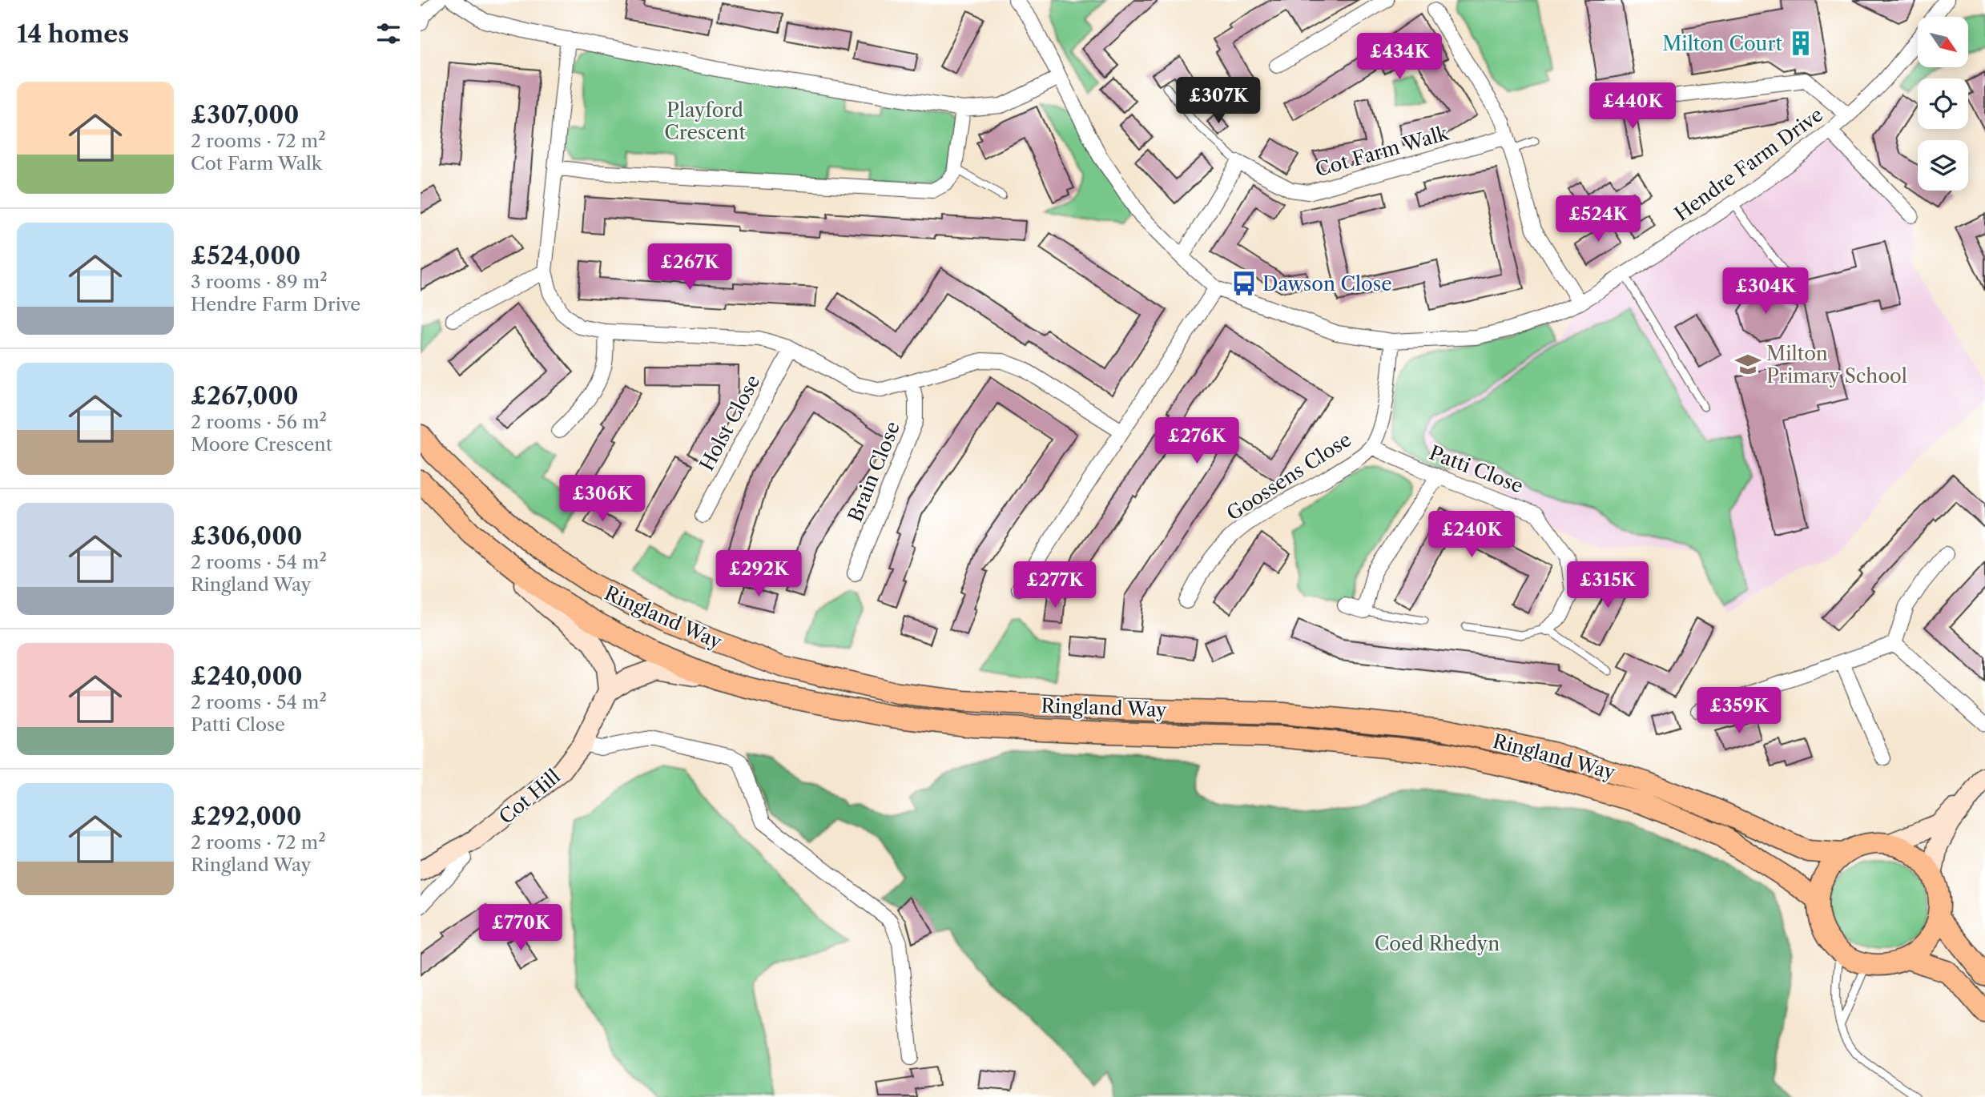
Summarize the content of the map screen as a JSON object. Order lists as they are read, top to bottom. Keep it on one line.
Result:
{"streets":{"main road":["Ringland Way"],"street":["Cot Farm Walk","Hendre Farm Drive","Holst Close","Patti Close","Brain Close","Goossens Close","Cot Hill"]},"crossings":[["Hendre Farm Drive","Goossens Close"],["Patti Close","Goossens Close"]],"parks":["Playford Crescent","Coed Rhedyn"],"places":{"building":["Milton Court"],"bus stop":["Dawson Close"],"school or university":["Milton Primary School"]},"north":"bottom right","page":{"heading":"14 homes","price":["£434K","£307K","£440K","£524K","£267K","£304K","£276K","£306K","£240K","£292K","£277K","£315K","£359K","£770K"],"list":[{"name":"£307,000","note":"2 rooms · 72 m² · Cot Farm Walk"},{"name":"£524,000","note":"3 rooms · 89 m² · Hendre Farm Drive"},{"name":"£267,000","note":"2 rooms · 56 m² · Moore Crescent"},{"name":"£306,000","note":"2 rooms · 54 m² · Ringland Way"},{"name":"£240,000","note":"2 rooms · 54 m² · Patti Close"},{"name":"£292,000","note":"2 rooms · 72 m² · Ringland Way"}]}}
